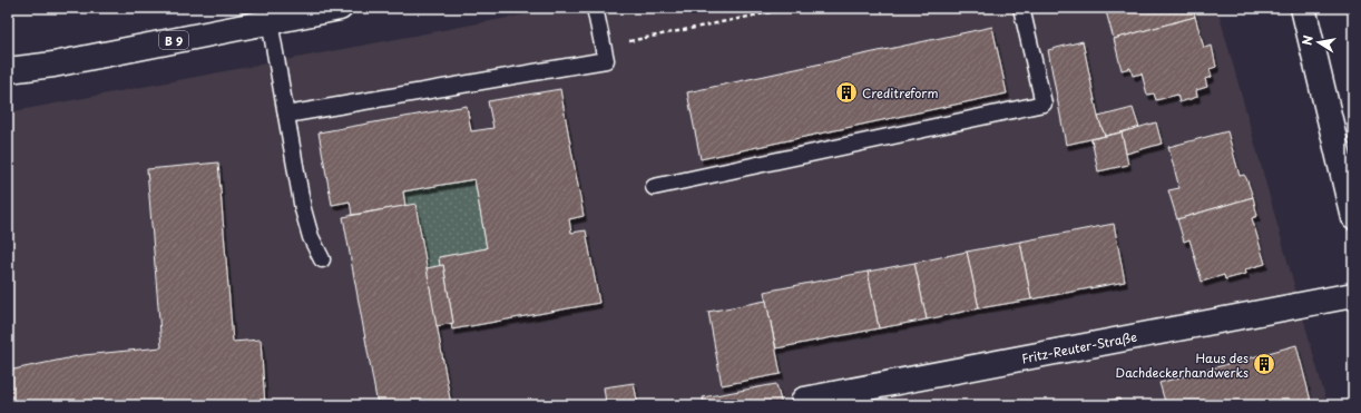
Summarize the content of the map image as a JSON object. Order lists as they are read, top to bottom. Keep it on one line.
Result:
{"streets":{"street":["B 9","Fritz-Reuter-Straße"]},"places":{"building":["Creditreform","Haus des Dachdeckerhandwerks"]},"north":"left"}
